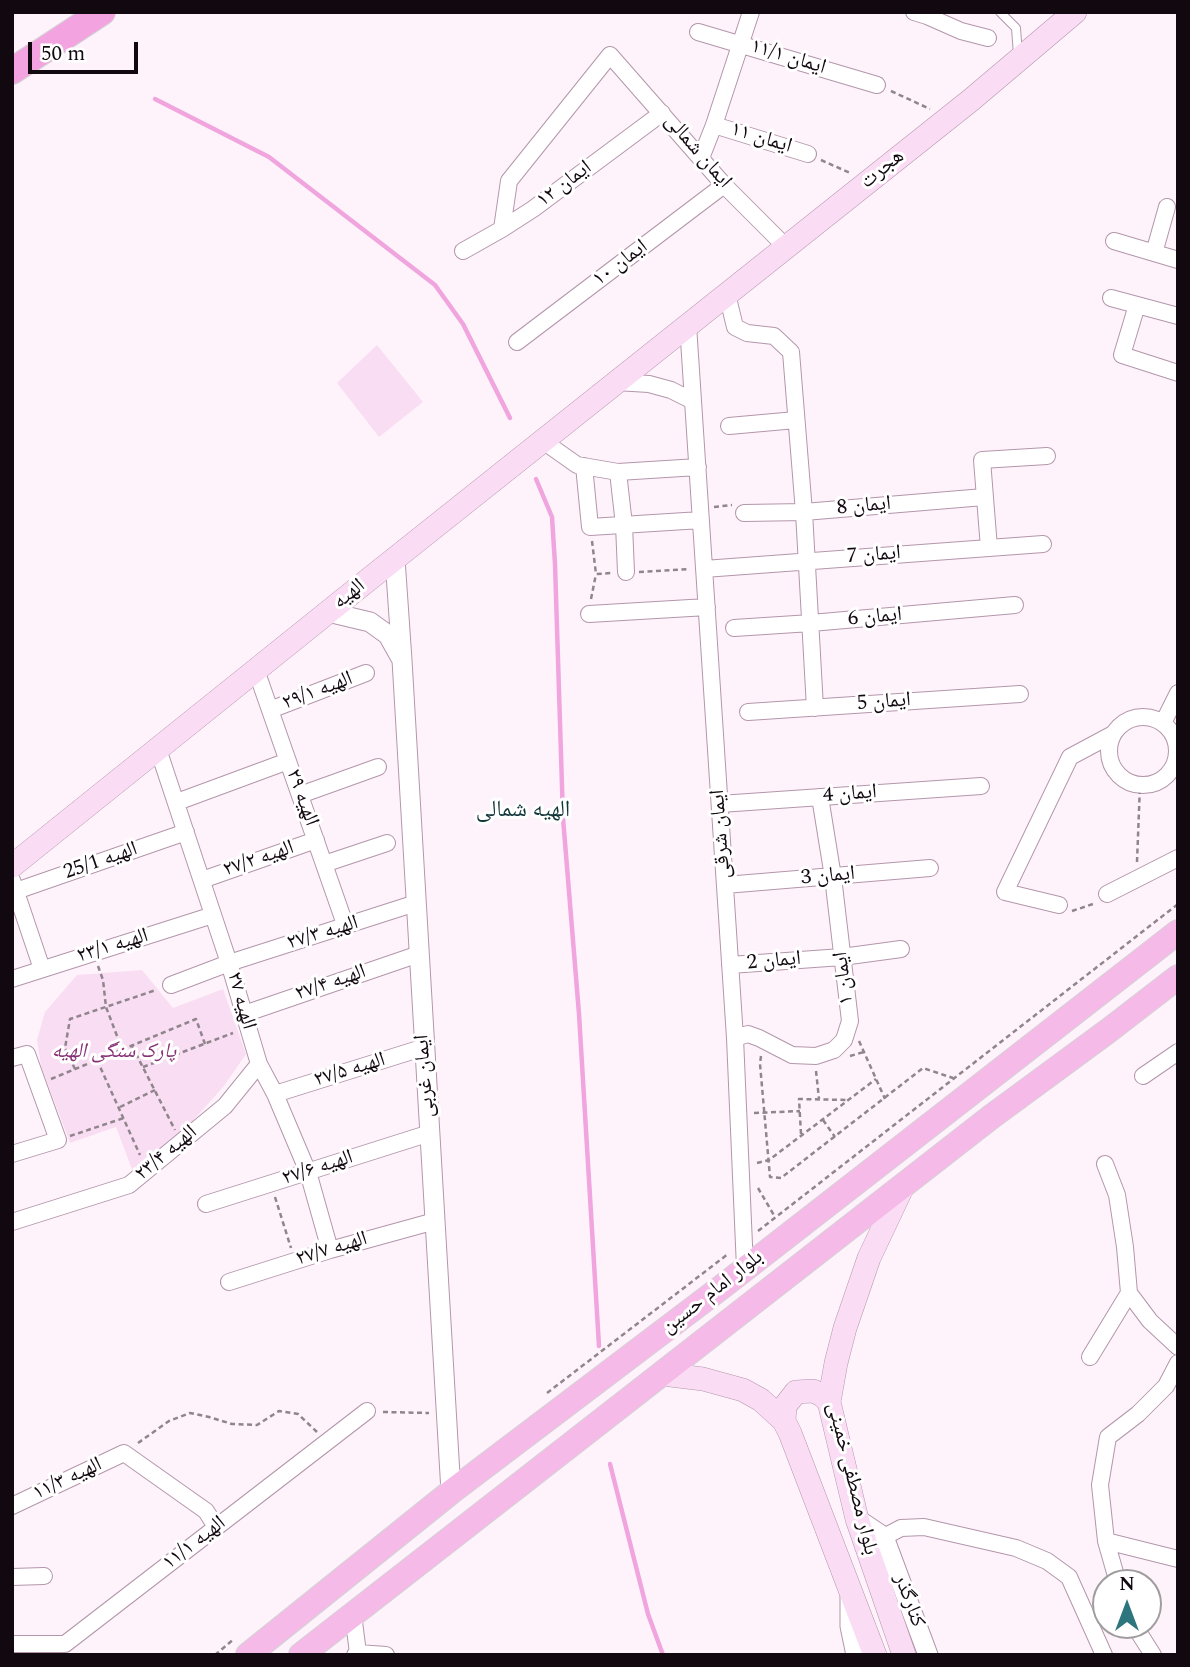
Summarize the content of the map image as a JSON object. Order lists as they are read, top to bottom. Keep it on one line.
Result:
{"streets":{"main road":["هجرت","الهیه","بلوار امام حسین","بلوار مصطفی خمینی"],"street":["ایمان ۱۱/۱","ایمان ۱۱","ایمان شمالی","ایمان ۱۲","ایمان ۱۰","ایمان 8","ایمان 7","ایمان 6","الهیه ۲۹/۱","ایمان 5","ایمان 4","الهیه ۲۹","ایمان شرقی","الهیه ۲۷/۲","الهیه 25/1","ایمان 3","الهیه ۲۷/۳","الهیه ۲۳/۱","ایمان 2","ایمان ۱","الهیه ۲۷/۴","الهیه ۲۷","الهیه ۲۷/۵","ایمان غربی","الهیه ۲۳/۴","الهیه ۲۷/۶","الهیه ۲۷/۷","الهیه ۱۱/۳","الهیه ۱۱/۱","کنارگذر"]},"crossings":[["ایمان شمالی","هجرت"],["ایمان شمالی","ایمان ۱۲"],["ایمان شمالی","ایمان ۱۰"],["هجرت","الهیه"],["هجرت","ایمان شرقی"],["ایمان 7","ایمان شرقی"],["الهیه","الهیه ۲۹"],["الهیه","ایمان شرقی"],["الهیه","الهیه ۲۷"],["الهیه","ایمان غربی"],["الهیه ۲۹/۱","الهیه ۲۹"],["ایمان 4","ایمان شرقی"],["ایمان 4","ایمان ۱"],["الهیه ۲۹","الهیه ۲۷/۲"],["الهیه ۲۹","الهیه ۲۷/۳"],["ایمان شرقی","ایمان 3"],["ایمان شرقی","ایمان 2"],["ایمان شرقی","ایمان ۱"],["ایمان شرقی","بلوار امام حسین"],["الهیه ۲۷/۲","الهیه ۲۷"],["الهیه 25/1","الهیه ۲۷"],["ایمان 3","ایمان ۱"],["الهیه ۲۷/۳","الهیه ۲۷"],["الهیه ۲۷/۳","ایمان غربی"],["الهیه ۲۳/۱","الهیه ۲۷"],["ایمان 2","ایمان ۱"],["الهیه ۲۷/۴","الهیه ۲۷"],["الهیه ۲۷/۴","ایمان غربی"],["الهیه ۲۷","الهیه ۲۷/۵"],["الهیه ۲۷","الهیه ۲۳/۴"],["الهیه ۲۷","الهیه ۲۷/۶"],["الهیه ۲۷","الهیه ۲۷/۷"],["الهیه ۲۷/۵","ایمان غربی"],["ایمان غربی","الهیه ۲۷/۶"],["ایمان غربی","الهیه ۲۷/۷"],["ایمان غربی","بلوار امام حسین"],["بلوار امام حسین","بلوار مصطفی خمینی"]],"districts":["الهیه شمالی"],"parks":["پارک سنگی الهیه"],"scale_bar":"50 m","north":"top"}
